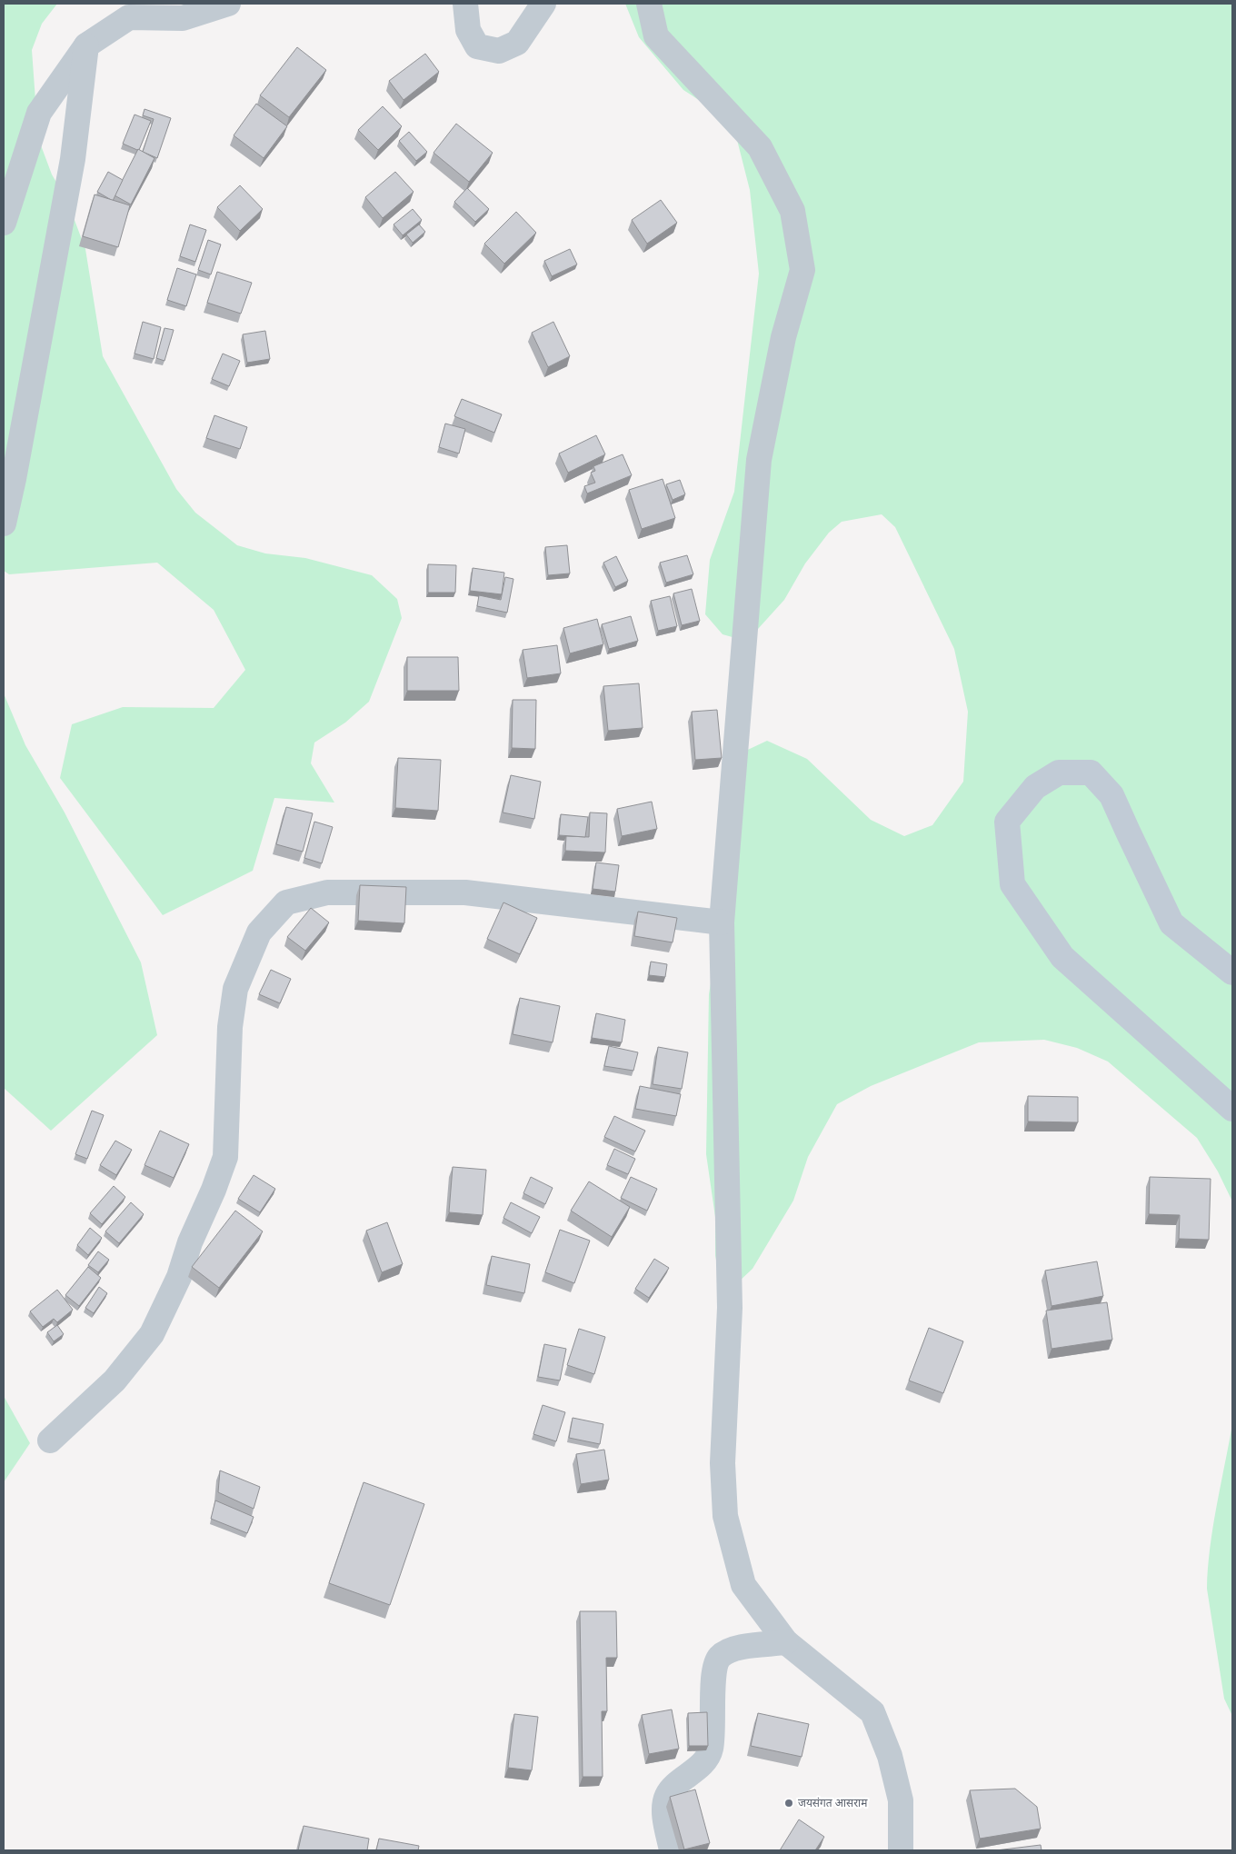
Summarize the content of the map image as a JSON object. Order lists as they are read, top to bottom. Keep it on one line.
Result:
{"places":["जयसंगत आसराम"]}
